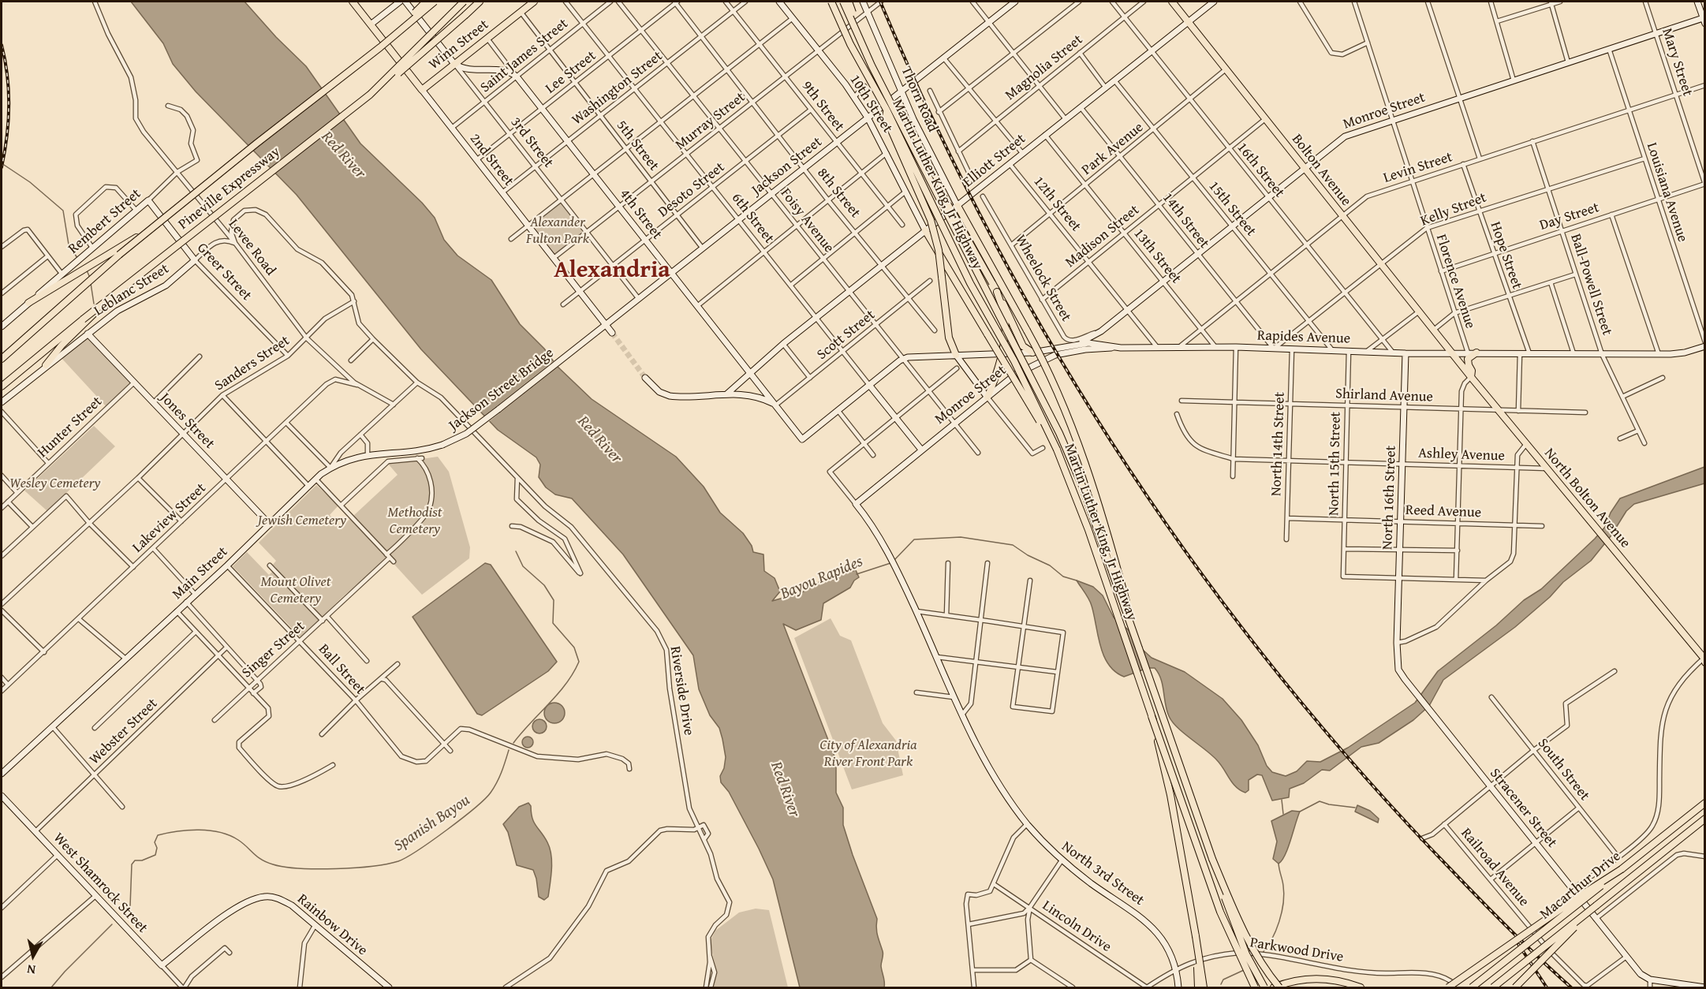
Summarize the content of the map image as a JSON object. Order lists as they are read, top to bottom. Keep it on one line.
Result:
{"streets":{"highway":["Martin Luther King, Jr Highway","Pineville Expressway","Macarthur Drive"],"main road":["Winn Street","Thorn Road","10th Street","Monroe Street","3rd Street","2nd Street","Elliott Street","Jackson Street","Bolton Avenue","4th Street","6th Street","Rembert Street","Greer Street","Leblanc Street","Rapides Avenue","Jackson Street Bridge","Jones Street","North 16th Street","North Bolton Avenue","Main Street","Stracener Street","North 3rd Street","West Shamrock Street","Rainbow Drive"],"street":["Saint James Street","Mary Street","Magnolia Street","Lee Street","Washington Street","9th Street","Murray Street","5th Street","Park Avenue","Levin Street","16th Street","Desoto Street","Louisiana Avenue","8th Street","12th Street","15th Street","Kelly Street","Day Street","Foisy Avenue","14th Street","Madison Street","Levee Road","Hope Street","13th Street","Wheelock Street","Florence Avenue","Ball-Powell Street","Scott Street","Sanders Street","Shirland Avenue","Hunter Street","North 14th Street","Ashley Avenue","North 15th Street","Reed Avenue","Lakeview Street","Singer Street","Ball Street","Riverside Drive","Webster Street","South Street","Railroad Avenue","Lincoln Drive","Parkwood Drive"]},"crossings":[["Winn Street","3rd Street"],["Winn Street","5th Street"],["Winn Street","2nd Street"],["Winn Street","4th Street"],["Saint James Street","3rd Street"],["Saint James Street","5th Street"],["Saint James Street","2nd Street"],["Saint James Street","4th Street"],["Saint James Street","6th Street"],["Mary Street","Monroe Street"],["Mary Street","Levin Street"],["Mary Street","Day Street"],["Magnolia Street","16th Street"],["Lee Street","3rd Street"],["Lee Street","5th Street"],["Lee Street","2nd Street"],["Lee Street","8th Street"],["Lee Street","4th Street"],["Lee Street","6th Street"],["Lee Street","Foisy Avenue"],["Washington Street","9th Street"],["Washington Street","3rd Street"],["Washington Street","5th Street"],["Washington Street","2nd Street"],["Washington Street","8th Street"],["Washington Street","4th Street"],["Washington Street","6th Street"],["Washington Street","Foisy Avenue"],["Thorn Road","Murray Street"],["Thorn Road","Elliott Street"],["Thorn Road","Jackson Street"],["10th Street","Murray Street"],["10th Street","Elliott Street"],["10th Street","Jackson Street"],["9th Street","Murray Street"],["9th Street","Jackson Street"],["9th Street","Desoto Street"],["Monroe Street","16th Street"],["Monroe Street","Bolton Avenue"],["Monroe Street","Louisiana Avenue"],["Monroe Street","12th Street"],["Monroe Street","15th Street"],["Monroe Street","6th Street"],["Monroe Street","Foisy Avenue"],["Monroe Street","14th Street"],["Monroe Street","13th Street"],["Monroe Street","Wheelock Street"],["Monroe Street","Florence Avenue"],["Monroe Street","Rapides Avenue"],["Monroe Street","North 3rd Street"],["Murray Street","3rd Street"],["Murray Street","5th Street"],["Murray Street","2nd Street"],["Murray Street","8th Street"],["Murray Street","4th Street"],["Murray Street","6th Street"],["Murray Street","Foisy Avenue"],["3rd Street","Jackson Street"],["3rd Street","Desoto Street"],["5th Street","Jackson Street"],["5th Street","Desoto Street"],["Park Avenue","16th Street"],["Park Avenue","Bolton Avenue"],["Park Avenue","12th Street"],["Park Avenue","15th Street"],["Park Avenue","14th Street"],["Park Avenue","13th Street"],["Park Avenue","Wheelock Street"],["2nd Street","Jackson Street"],["2nd Street","Desoto Street"],["Elliott Street","16th Street"],["Elliott Street","Bolton Avenue"],["Elliott Street","8th Street"],["Elliott Street","12th Street"],["Elliott Street","15th Street"],["Elliott Street","4th Street"],["Elliott Street","6th Street"],["Elliott Street","Foisy Avenue"],["Elliott Street","14th Street"],["Elliott Street","13th Street"],["Jackson Street","8th Street"],["Jackson Street","4th Street"],["Jackson Street","6th Street"],["Jackson Street","Foisy Avenue"],["Jackson Street","Jackson Street Bridge"],["Levin Street","16th Street"],["Levin Street","Bolton Avenue"],["Levin Street","Louisiana Avenue"],["Levin Street","15th Street"],["Levin Street","14th Street"],["Levin Street","Hope Street"],["Levin Street","13th Street"],["Levin Street","Florence Avenue"],["Levin Street","Ball-Powell Street"],["Levin Street","Rapides Avenue"],["16th Street","Kelly Street"],["16th Street","Madison Street"],["16th Street","Rapides Avenue"],["Bolton Avenue","Kelly Street"],["Bolton Avenue","Madison Street"],["Bolton Avenue","Rapides Avenue"],["Bolton Avenue","North Bolton Avenue"],["Desoto Street","8th Street"],["Desoto Street","4th Street"],["Desoto Street","6th Street"],["Desoto Street","Foisy Avenue"],["Louisiana Avenue","Kelly Street"],["Louisiana Avenue","Day Street"],["8th Street","Scott Street"],["12th Street","Madison Street"],["12th Street","Rapides Avenue"],["15th Street","Kelly Street"],["15th Street","Madison Street"],["15th Street","Rapides Avenue"],["Kelly Street","14th Street"],["Kelly Street","Hope Street"],["Kelly Street","Florence Avenue"],["Kelly Street","Ball-Powell Street"],["Kelly Street","Rapides Avenue"],["4th Street","Scott Street"],["Day Street","Hope Street"],["Day Street","Florence Avenue"],["Day Street","Ball-Powell Street"],["6th Street","Scott Street"],["Foisy Avenue","Scott Street"],["Foisy Avenue","Rapides Avenue"],["14th Street","Madison Street"],["14th Street","Rapides Avenue"],["Rembert Street","Levee Road"],["Rembert Street","Greer Street"],["Madison Street","13th Street"],["Madison Street","Wheelock Street"],["Levee Road","Leblanc Street"],["Levee Road","Sanders Street"],["Levee Road","Lakeview Street"],["Hope Street","Rapides Avenue"],["13th Street","Rapides Avenue"],["Greer Street","Leblanc Street"],["Greer Street","Sanders Street"],["Florence Avenue","Rapides Avenue"],["Ball-Powell Street","Rapides Avenue"],["Leblanc Street","Jones Street"],["Rapides Avenue","North 14th Street"],["Rapides Avenue","North 15th Street"],["Rapides Avenue","North 16th Street"],["Rapides Avenue","North Bolton Avenue"],["Sanders Street","Jones Street"],["Jackson Street Bridge","Main Street"],["Shirland Avenue","North 14th Street"],["Shirland Avenue","North 15th Street"],["Shirland Avenue","North 16th Street"],["Shirland Avenue","North Bolton Avenue"],["Jones Street","Hunter Street"],["Jones Street","Lakeview Street"],["Jones Street","Main Street"],["North 14th Street","Ashley Avenue"],["North 14th Street","Reed Avenue"],["Ashley Avenue","North 15th Street"],["Ashley Avenue","North 16th Street"],["Ashley Avenue","North Bolton Avenue"],["North 15th Street","North 16th Street"],["North 15th Street","Reed Avenue"],["North 16th Street","Reed Avenue"],["North 16th Street","Stracener Street"],["Main Street","Ball Street"],["Singer Street","Ball Street"],["Webster Street","West Shamrock Street"],["Stracener Street","Railroad Avenue"],["North 3rd Street","Parkwood Drive"],["West Shamrock Street","Rainbow Drive"],["Lincoln Drive","Parkwood Drive"]],"districts":["Alexandria"],"water":["Red River","Bayou Rapides","Spanish Bayou"],"parks":["Alexander Fulton Park","Wesley Cemetery","Methodist Cemetery","Jewish Cemetery","Mount Olivet Cemetery","City of Alexandria River Front Park"],"north":"bottom"}
